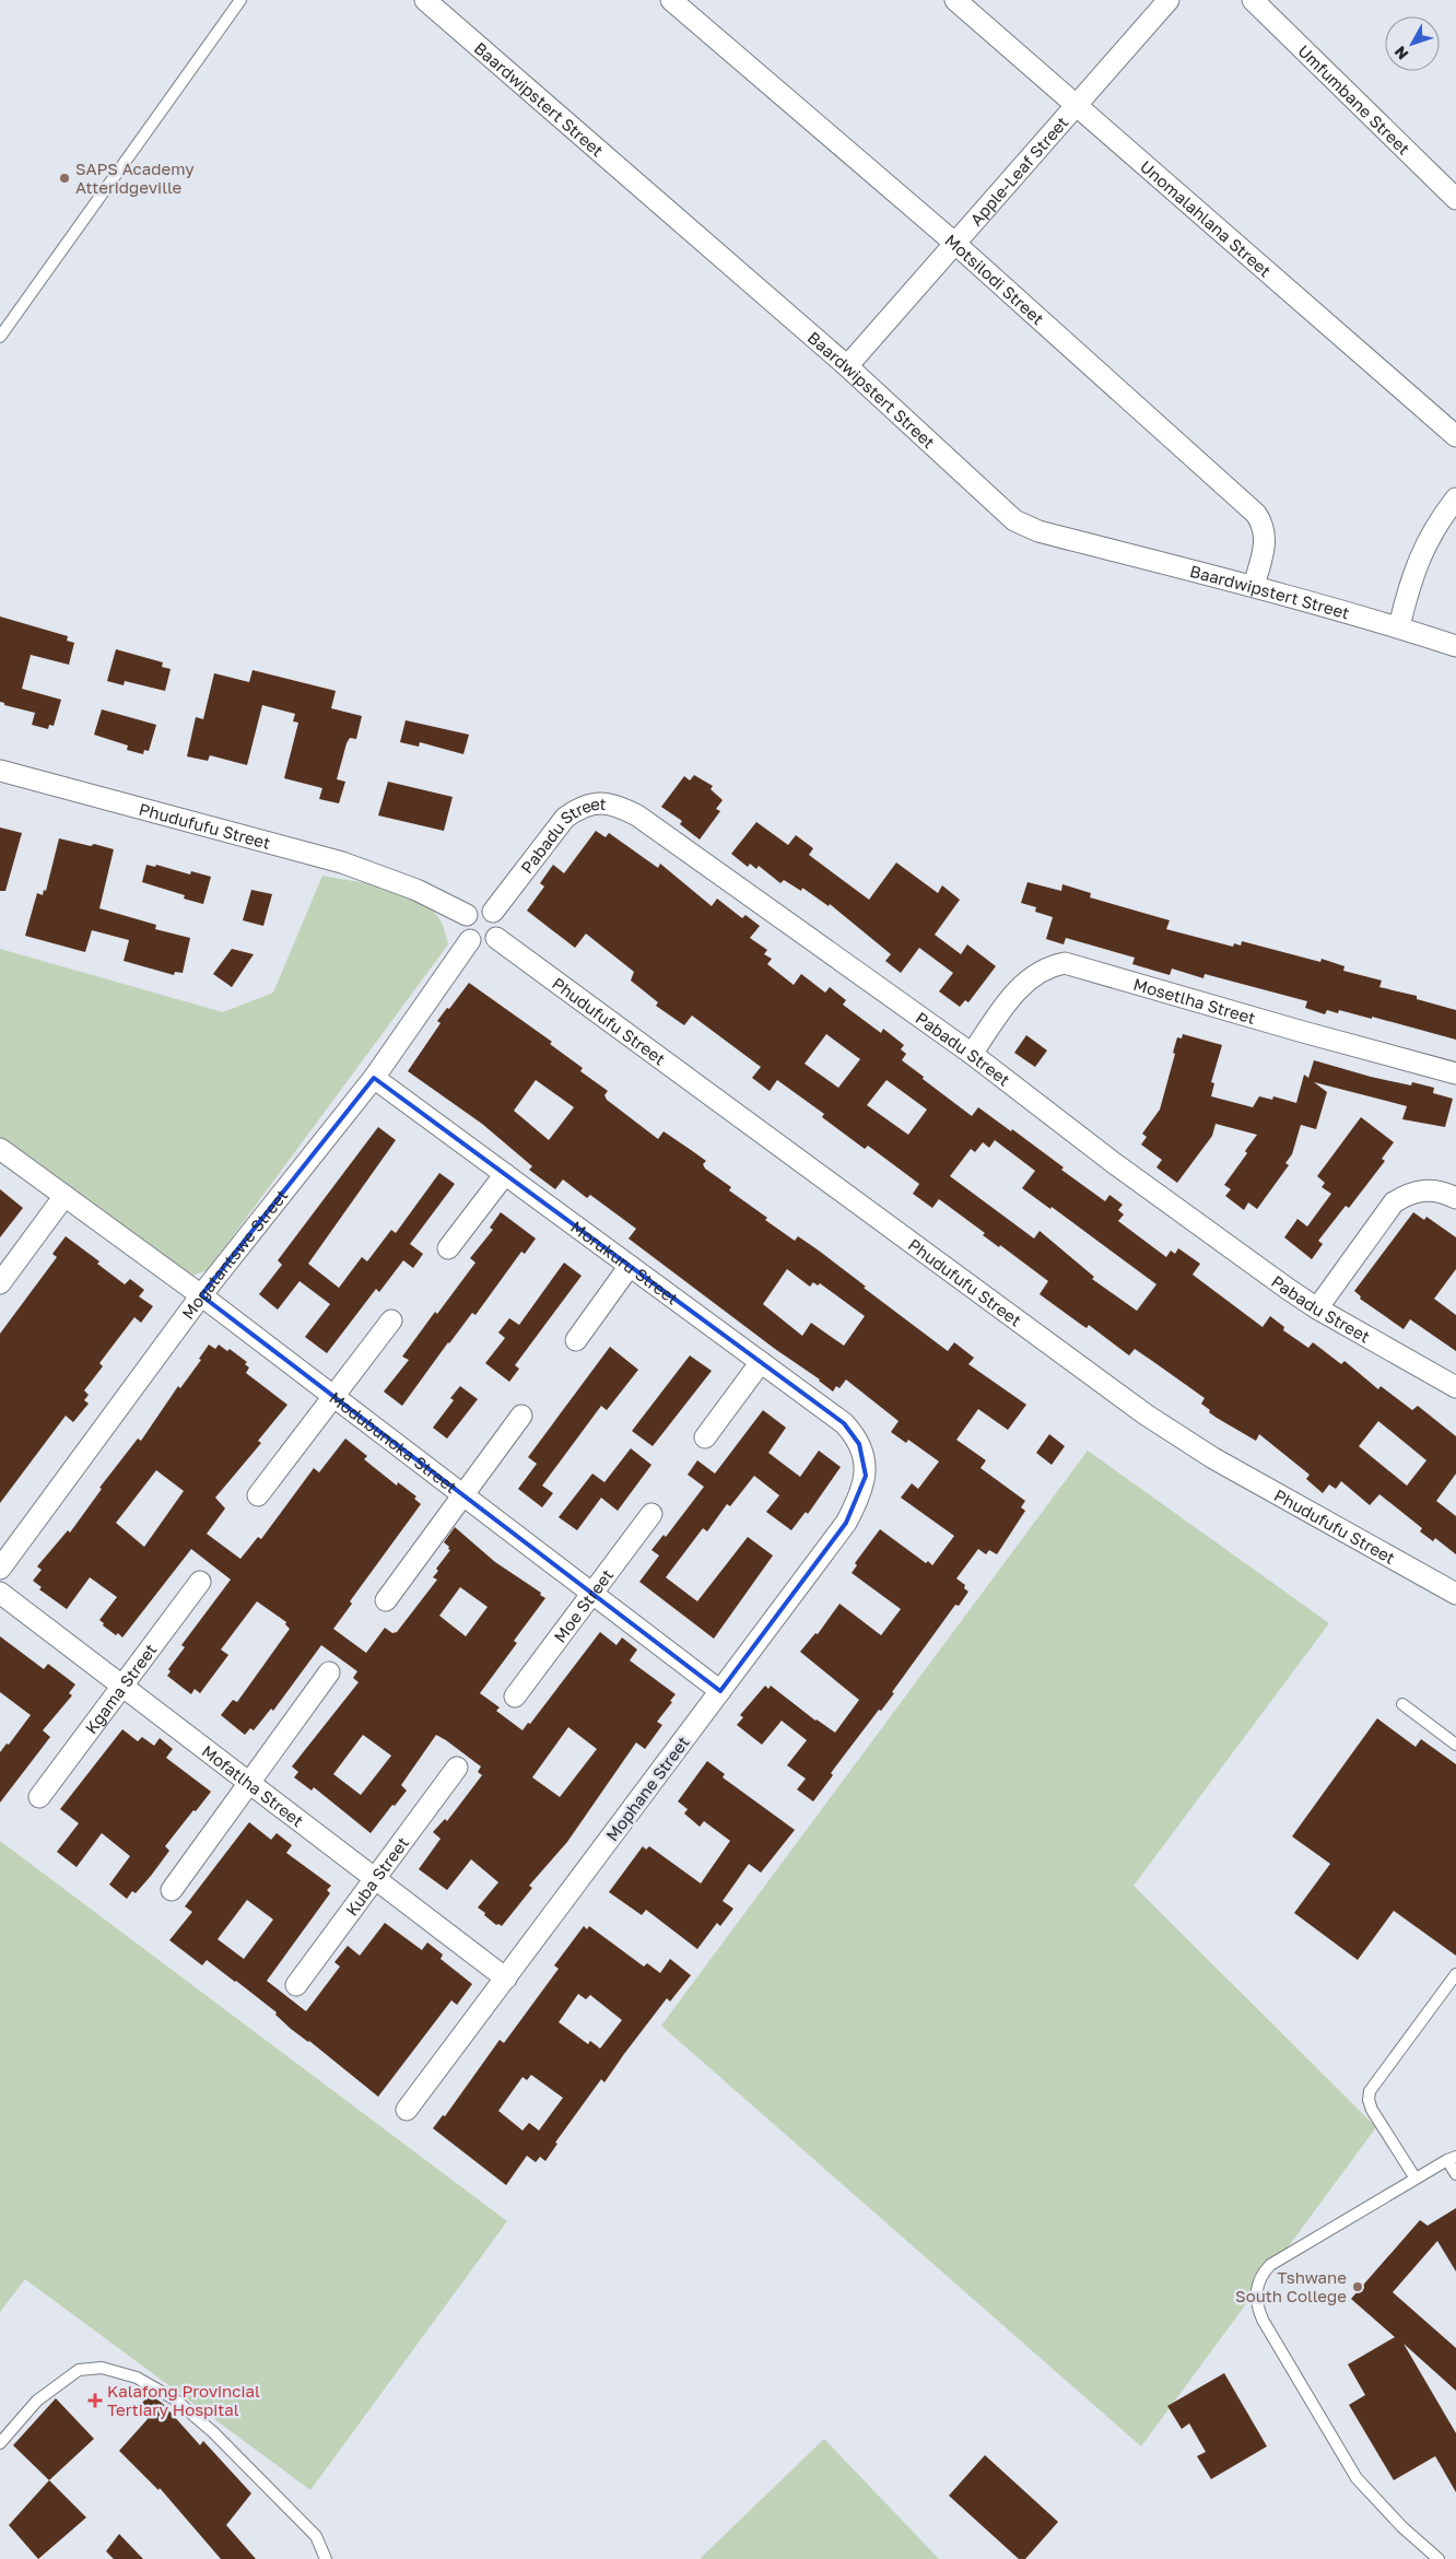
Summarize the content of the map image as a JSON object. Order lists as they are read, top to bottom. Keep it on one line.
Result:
{"streets":{"street":["Baardwipstert Street","Umfumbane Street","Apple-Leaf Street","Unomalahlana Street","Motsilodi Street","Phudufufu Street","Pabadu Street","Mosetlha Street","Mogatantswe Street","Morukuru Street","Modubunoka Street","Moe Street","Kgama Street","Mofatlha Street","Mophane Street","Kuba Street"]},"crossings":[["Baardwipstert Street","Apple-Leaf Street"],["Baardwipstert Street","Motsilodi Street"],["Apple-Leaf Street","Unomalahlana Street"],["Apple-Leaf Street","Motsilodi Street"],["Phudufufu Street","Pabadu Street"],["Phudufufu Street","Mogatantswe Street"],["Pabadu Street","Mosetlha Street"],["Pabadu Street","Mogatantswe Street"],["Mogatantswe Street","Morukuru Street"],["Mogatantswe Street","Modubunoka Street"],["Morukuru Street","Mophane Street"],["Modubunoka Street","Moe Street"],["Modubunoka Street","Mophane Street"],["Kgama Street","Mofatlha Street"],["Mofatlha Street","Mophane Street"],["Mofatlha Street","Kuba Street"]],"places":{"other":["SAPS Academy Atteridgeville","Tshwane South College"],"health":["Kalafong Provincial Tertiary Hospital"]},"north":"bottom left"}
